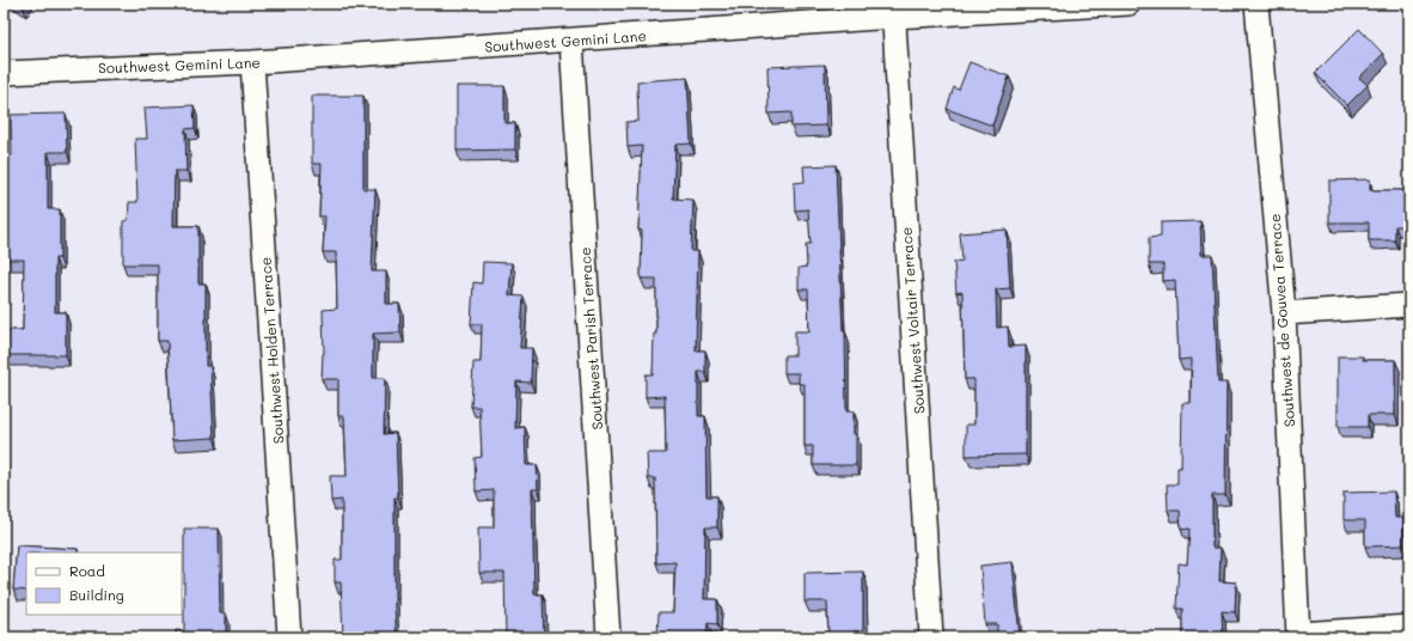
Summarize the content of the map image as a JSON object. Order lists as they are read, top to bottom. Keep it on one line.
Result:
{"streets":{"street":["Southwest Gemini Lane","Southwest Voltair Terrace","Southwest de Gouvea Terrace","Southwest Parish Terrace","Southwest Holden Terrace"]},"crossings":[["Southwest Gemini Lane","Southwest Voltair Terrace"],["Southwest Gemini Lane","Southwest Parish Terrace"],["Southwest Gemini Lane","Southwest Holden Terrace"]],"legend":["Road","Building"]}
